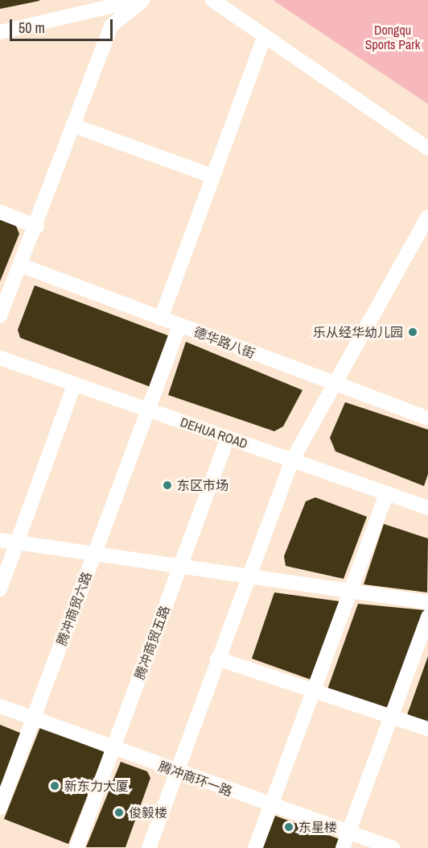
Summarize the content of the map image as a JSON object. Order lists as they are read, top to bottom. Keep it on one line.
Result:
{"streets":{"street":["德华路八街","DEHUA ROAD","腾冲商贸六路","腾冲商贸五路","腾冲商环一路"]},"crossings":[["德华路八街","腾冲商贸六路"],["DEHUA ROAD","腾冲商贸六路"],["DEHUA ROAD","腾冲商贸五路"],["腾冲商贸六路","腾冲商环一路"],["腾冲商贸五路","腾冲商环一路"]],"parks":["Dongqu Sports Park"],"places":["乐从经华幼儿园","东区市场","新东力大厦","俊毅楼","东星楼"],"scale_bar":"50 m"}
